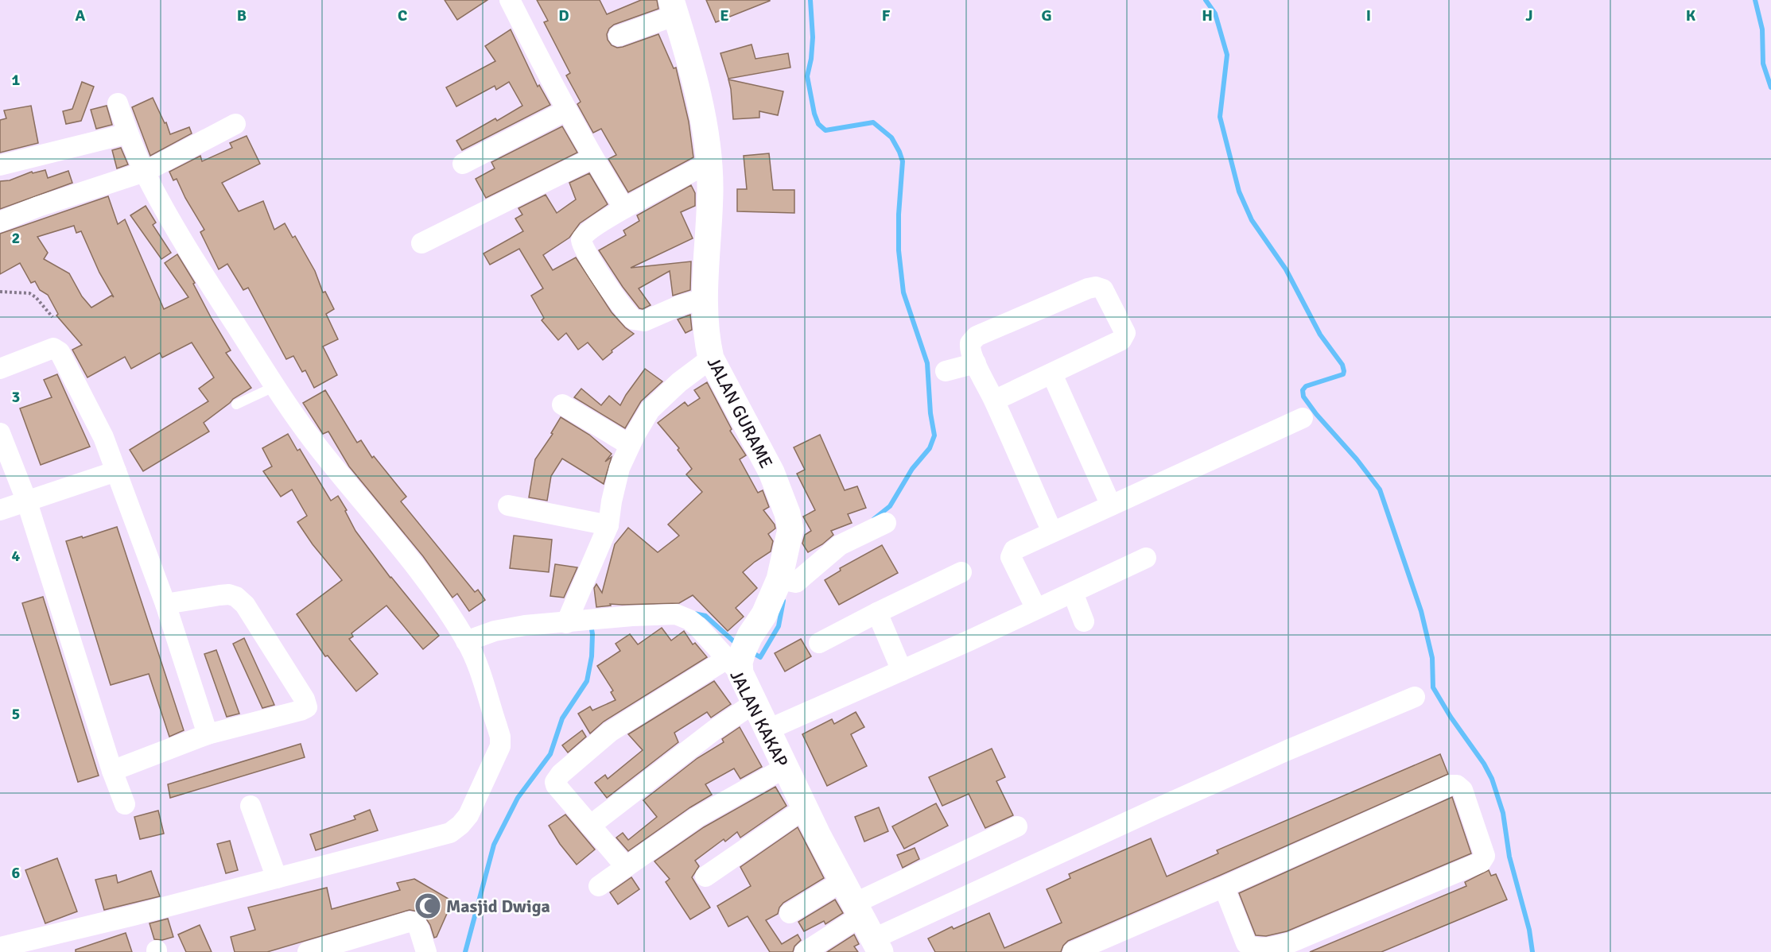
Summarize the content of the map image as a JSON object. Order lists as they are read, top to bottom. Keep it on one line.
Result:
{"streets":{"street":["JALAN GURAME","JALAN KAKAP"]},"crossings":[["JALAN GURAME","JALAN KAKAP"]],"places":{"mosque":["Masjid Dwiga"]},"grid":{"columns":["A","B","C","D","E","F","G","H","I","J","K"],"rows":["1","2","3","4","5","6"]}}
